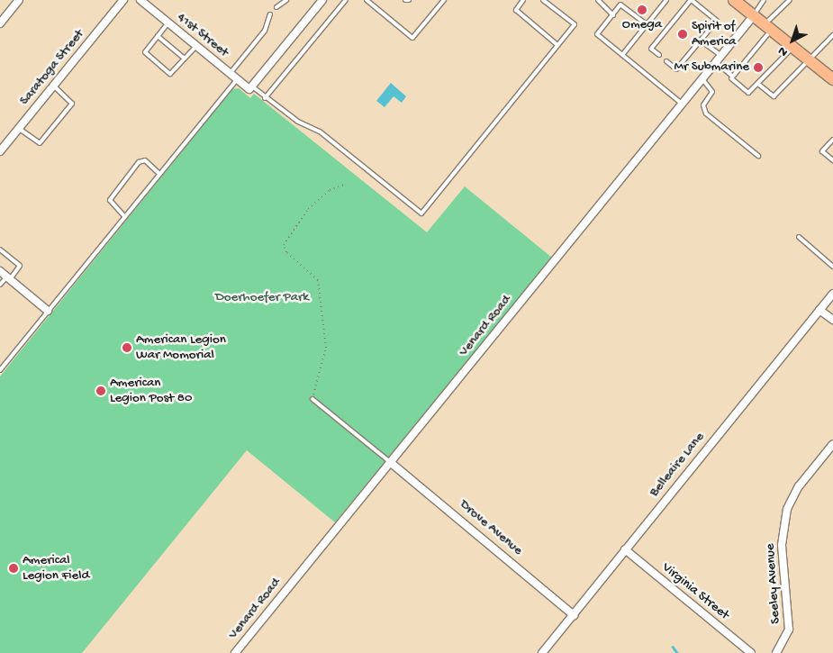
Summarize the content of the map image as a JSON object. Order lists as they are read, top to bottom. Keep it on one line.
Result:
{"streets":{"street":["41st Street","Saratoga Street","Venard Road","Belleaire Lane","Drove Avenue","Seeley Avenue","Virginia Street"]},"crossings":[["Venard Road","Drove Avenue"],["Belleaire Lane","Drove Avenue"],["Belleaire Lane","Virginia Street"]],"parks":["Doerhoefer Park"],"places":["Omega","Spirit of America","Mr Submarine","American Legion War Momorial","American Legion Post 80","Americal Legion Field"],"north":"bottom left"}
